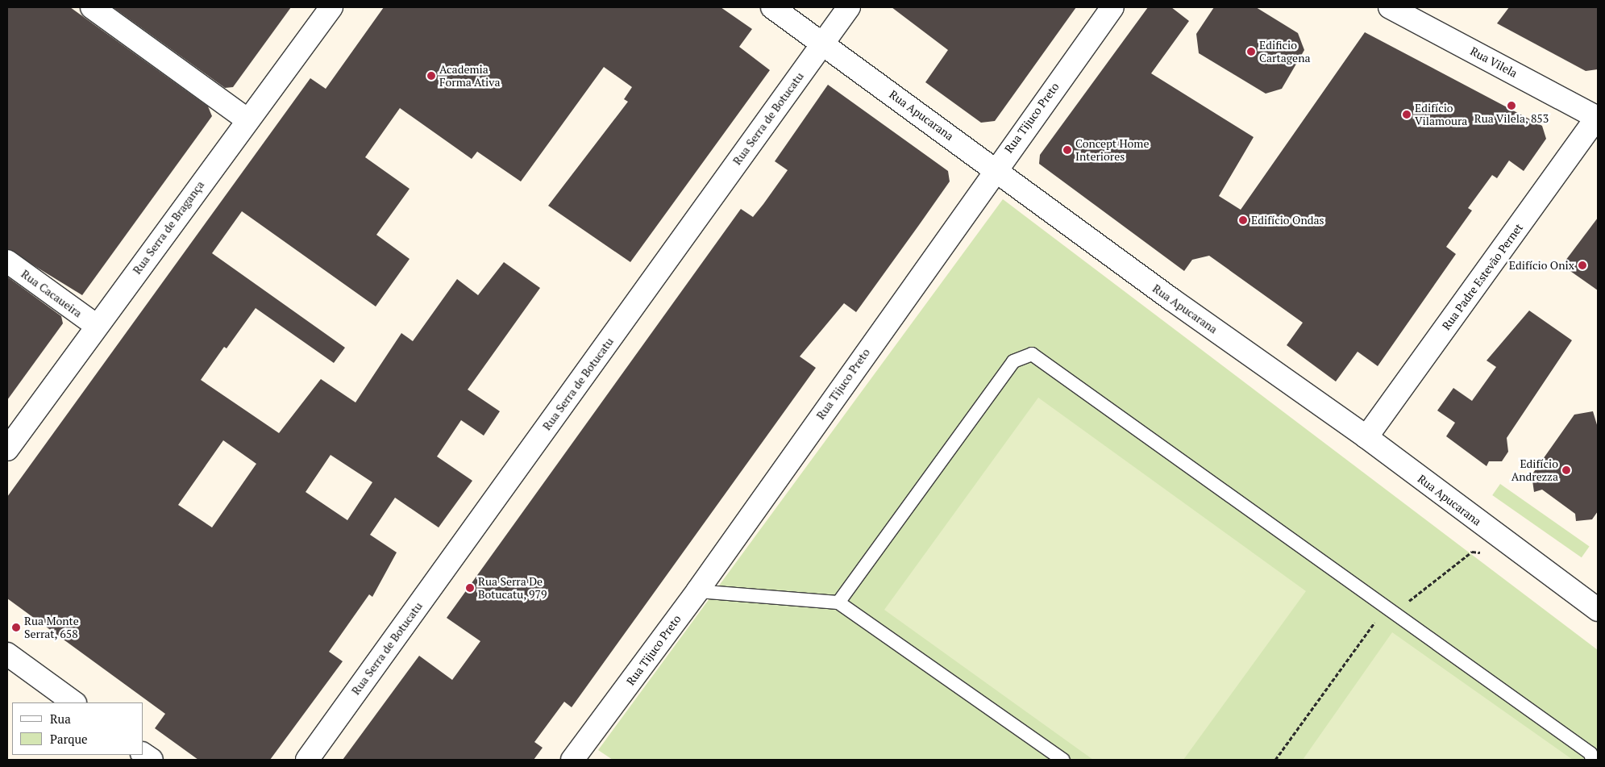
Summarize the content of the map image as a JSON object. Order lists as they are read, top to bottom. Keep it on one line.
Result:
{"streets":{"street":["Rua Vilela","Rua Apucarana","Rua Tijuco Preto","Rua Serra de Botucatu","Rua Serra de Bragança","Rua Padre Estevão Pernet","Rua Cacaueira"]},"crossings":[["Rua Vilela","Rua Padre Estevão Pernet"],["Rua Apucarana","Rua Tijuco Preto"],["Rua Apucarana","Rua Serra de Botucatu"],["Rua Apucarana","Rua Padre Estevão Pernet"],["Rua Serra de Bragança","Rua Cacaueira"]],"places":["Edificio Cartagena","Academia Forma Ativa","Rua Vilela, 853","Edifício Vilamoura","Concept Home Interiores","Edifício Ondas","Edifício Onix","Edifício Andrezza","Rua Serra De Botucatu, 979","Rua Monte Serrat, 658"],"legend":["Rua","Parque"]}
